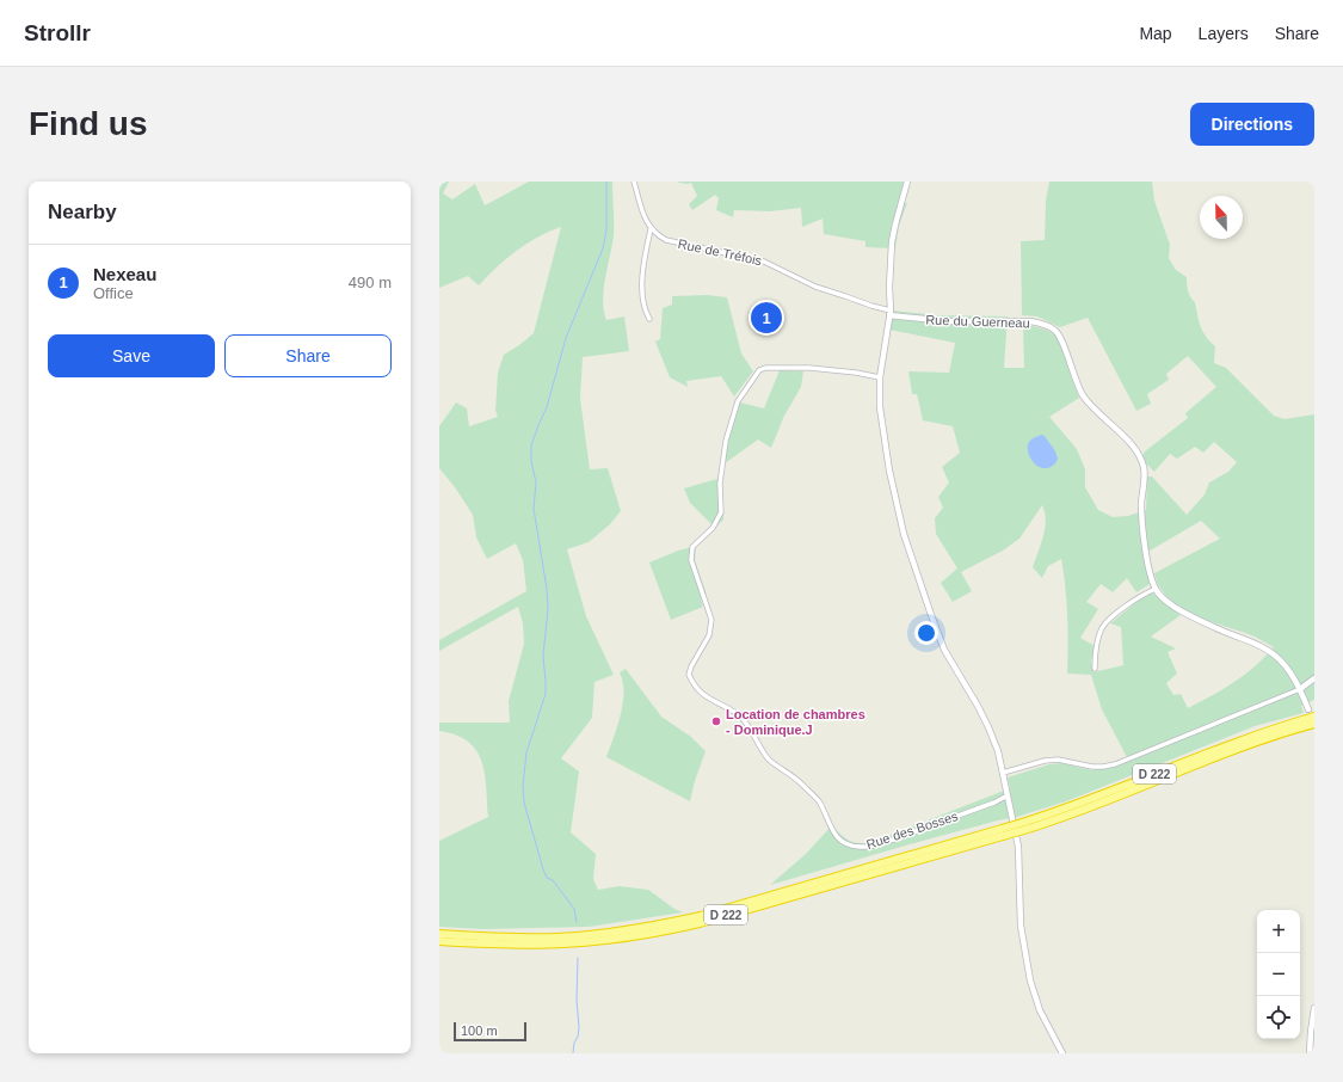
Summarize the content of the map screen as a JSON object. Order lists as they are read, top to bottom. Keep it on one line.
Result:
{"streets":{"highway":["D 222"],"street":["Rue de Tréfois","Rue du Guerneau","Rue des Bosses"]},"crossings":[["Rue de Tréfois","Rue du Guerneau"]],"places":["Location de chambres - Dominique.J"],"scale_bar":"100 m","north":"top","page":{"header":"Strollr","nav":["Map","Layers","Share"],"buttons":["Directions",["Save","Share"]],"title":"Find us","heading":"Nearby","list":[{"mark":"1","name":"Nexeau","note":"Office","value":"490 m"}],"pins":"1","map_buttons":["+","−"],"scale":"100 m"}}
